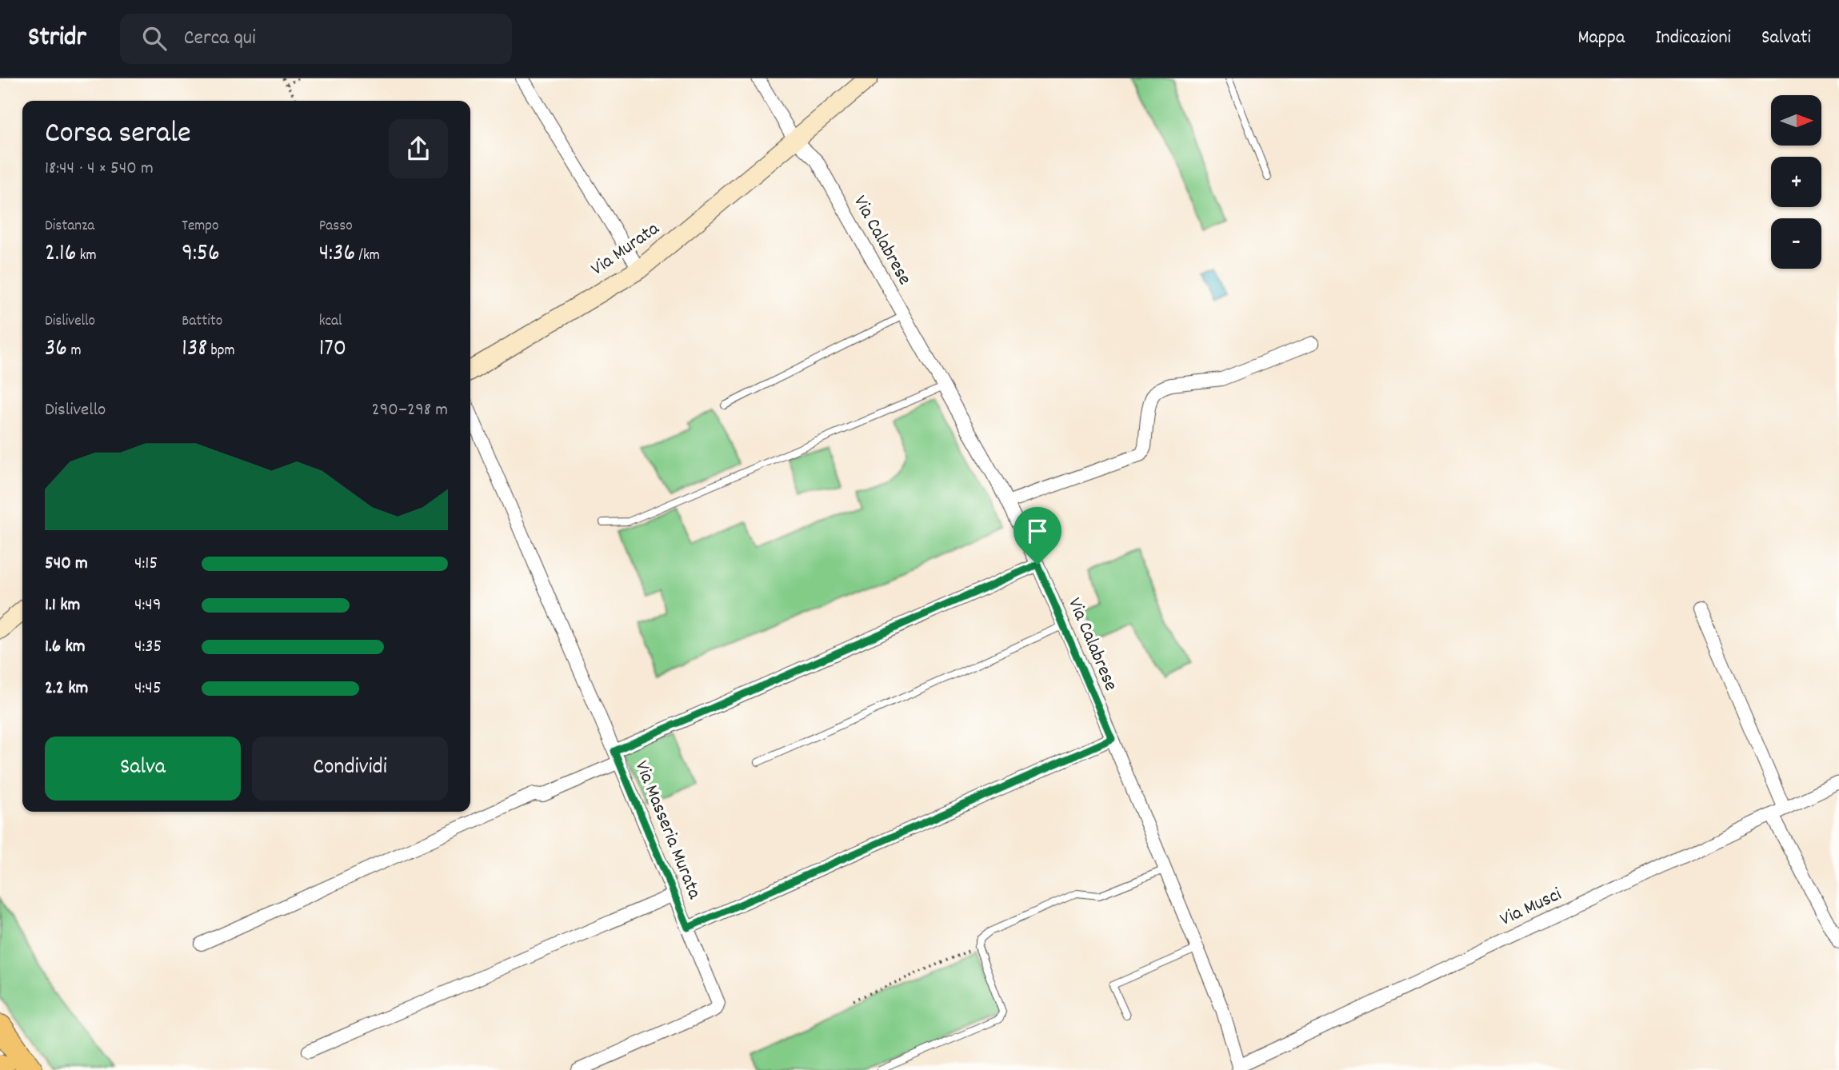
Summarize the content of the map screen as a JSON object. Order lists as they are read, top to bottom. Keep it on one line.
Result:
{"streets":{"street":["Via Calabrese","Via Murata","Via Masseria Murata","Via Musci"]},"crossings":[["Via Calabrese","Via Murata"],["Via Calabrese","Via Musci"]],"north":"right","page":{"header":"Stridr","search":"Cerca qui","nav":["Mappa","Indicazioni","Salvati"],"map_buttons":["+","−"],"heading":["Corsa serale","18:44 · 4 × 540 m"],"stats":[["Distanza","2.16 km"],["Tempo","9:56"],["Passo","4:36 /km"],["Dislivello","36 m"],["Battito","138 bpm"],["kcal","170"]],"chart":["Dislivello","290–298 m"],"list":[{"name":"540 m","note":"4:15"},{"name":"1.1 km","note":"4:49"},{"name":"1.6 km","note":"4:35"},{"name":"2.2 km","note":"4:45"}],"buttons":["Salva","Condividi"]}}
